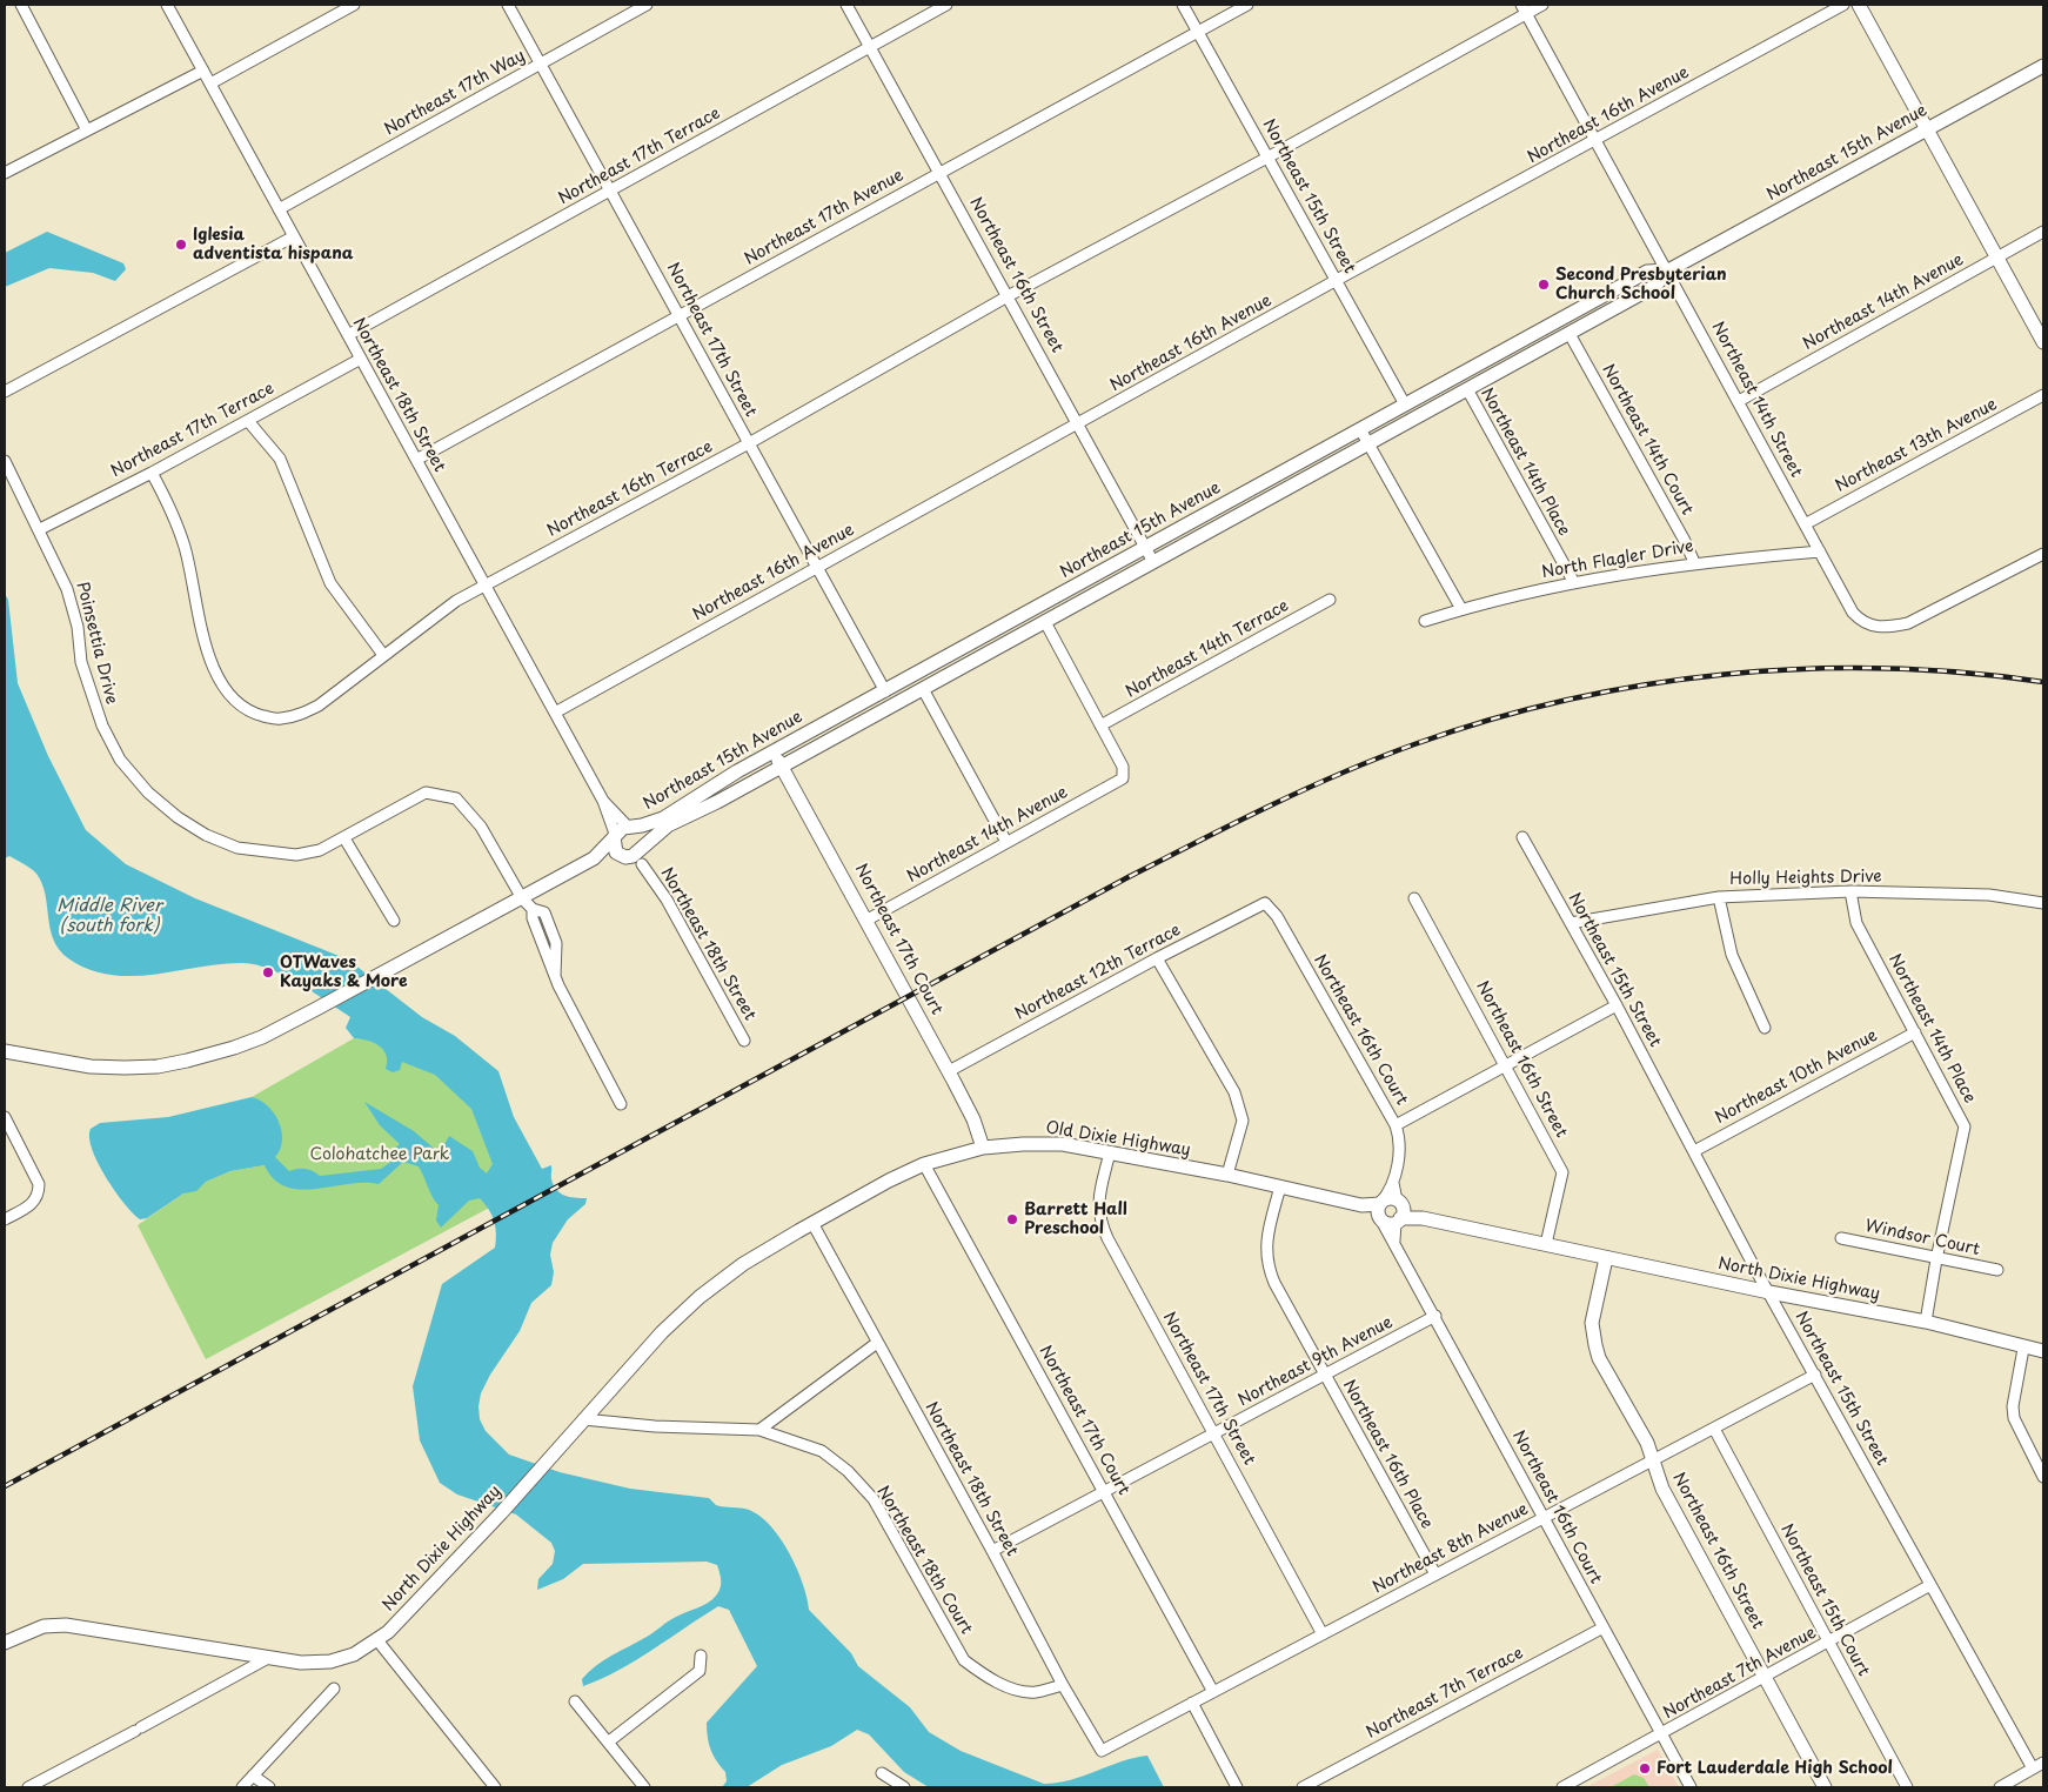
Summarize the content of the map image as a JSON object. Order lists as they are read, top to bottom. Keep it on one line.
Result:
{"streets":{"street":["Northeast 17th Way","Northeast 16th Avenue","Northeast 15th Avenue","Northeast 17th Terrace","Northeast 15th Street","Northeast 17th Avenue","Northeast 16th Street","Northeast 14th Avenue","Northeast 17th Street","Northeast 18th Street","Northeast 14th Street","Northeast 14th Court","Northeast 13th Avenue","Northeast 14th Place","Northeast 16th Terrace","North Flagler Drive","Poinsettia Drive","Northeast 14th Terrace","Holly Heights Drive","Northeast 17th Court","Northeast 12th Terrace","Northeast 16th Court","Northeast 10th Avenue","Old Dixie Highway","Windsor Court","North Dixie Highway","Northeast 9th Avenue","Northeast 16th Place","Northeast 8th Avenue","Northeast 18th Court","Northeast 15th Court","Northeast 7th Avenue","Northeast 7th Terrace"]},"crossings":[["Northeast 17th Way","Northeast 17th Street"],["Northeast 17th Way","Northeast 18th Street"],["Northeast 16th Avenue","Northeast 15th Street"],["Northeast 16th Avenue","Northeast 16th Street"],["Northeast 16th Avenue","Northeast 17th Street"],["Northeast 16th Avenue","Northeast 18th Street"],["Northeast 16th Avenue","Northeast 14th Street"],["Northeast 15th Avenue","Northeast 15th Street"],["Northeast 15th Avenue","Northeast 16th Street"],["Northeast 15th Avenue","Northeast 17th Street"],["Northeast 15th Avenue","Northeast 18th Street"],["Northeast 15th Avenue","Northeast 14th Street"],["Northeast 15th Avenue","Northeast 14th Court"],["Northeast 15th Avenue","Northeast 14th Place"],["Northeast 15th Avenue","Northeast 17th Court"],["Northeast 17th Terrace","Northeast 16th Street"],["Northeast 17th Terrace","Northeast 17th Street"],["Northeast 17th Terrace","Northeast 18th Street"],["Northeast 17th Terrace","Northeast 16th Terrace"],["Northeast 17th Terrace","Poinsettia Drive"],["Northeast 15th Street","Northeast 17th Avenue"],["Northeast 15th Street","Northeast 16th Terrace"],["Northeast 15th Street","Holly Heights Drive"],["Northeast 15th Street","Northeast 10th Avenue"],["Northeast 15th Street","North Dixie Highway"],["Northeast 15th Street","Northeast 8th Avenue"],["Northeast 15th Street","Northeast 7th Avenue"],["Northeast 17th Avenue","Northeast 16th Street"],["Northeast 17th Avenue","Northeast 17th Street"],["Northeast 17th Avenue","Northeast 18th Street"],["Northeast 16th Street","Northeast 16th Terrace"],["Northeast 16th Street","North Dixie Highway"],["Northeast 16th Street","Northeast 8th Avenue"],["Northeast 16th Street","Northeast 7th Avenue"],["Northeast 14th Avenue","Northeast 14th Street"],["Northeast 14th Avenue","Northeast 14th Terrace"],["Northeast 14th Avenue","Northeast 17th Court"],["Northeast 17th Street","Northeast 16th Terrace"],["Northeast 17th Street","Old Dixie Highway"],["Northeast 17th Street","Northeast 9th Avenue"],["Northeast 17th Street","Northeast 8th Avenue"],["Northeast 18th Street","Northeast 16th Terrace"],["Northeast 18th Street","Old Dixie Highway"],["Northeast 18th Street","North Dixie Highway"],["Northeast 18th Street","Northeast 9th Avenue"],["Northeast 18th Street","Northeast 8th Avenue"],["Northeast 18th Street","Northeast 18th Court"],["Northeast 14th Street","Northeast 13th Avenue"],["Northeast 14th Street","Northeast 16th Terrace"],["Northeast 14th Street","North Flagler Drive"],["Northeast 14th Court","North Flagler Drive"],["Northeast 14th Place","North Flagler Drive"],["Northeast 14th Place","Holly Heights Drive"],["Northeast 14th Place","Northeast 10th Avenue"],["Northeast 14th Place","Windsor Court"],["Northeast 14th Place","North Dixie Highway"],["Northeast 17th Court","Northeast 12th Terrace"],["Northeast 17th Court","Old Dixie Highway"],["Northeast 17th Court","Northeast 9th Avenue"],["Northeast 17th Court","Northeast 8th Avenue"],["Northeast 12th Terrace","Northeast 16th Court"],["Northeast 16th Court","Old Dixie Highway"],["Northeast 16th Court","Northeast 9th Avenue"],["Northeast 16th Court","Northeast 8th Avenue"],["Northeast 16th Court","Northeast 7th Avenue"],["Northeast 16th Court","Northeast 7th Terrace"],["Old Dixie Highway","North Dixie Highway"],["Old Dixie Highway","Northeast 16th Place"],["North Dixie Highway","Northeast 18th Court"],["Northeast 9th Avenue","Northeast 16th Place"],["Northeast 16th Place","Northeast 8th Avenue"],["Northeast 8th Avenue","Northeast 15th Court"],["Northeast 15th Court","Northeast 7th Avenue"]],"water":["Middle River (south fork)"],"parks":["Colohatchee Park"],"places":["Iglesia adventista hispana","Second Presbyterian Church School","OTWaves Kayaks & More","Barrett Hall Preschool","Fort Lauderdale High School"]}
